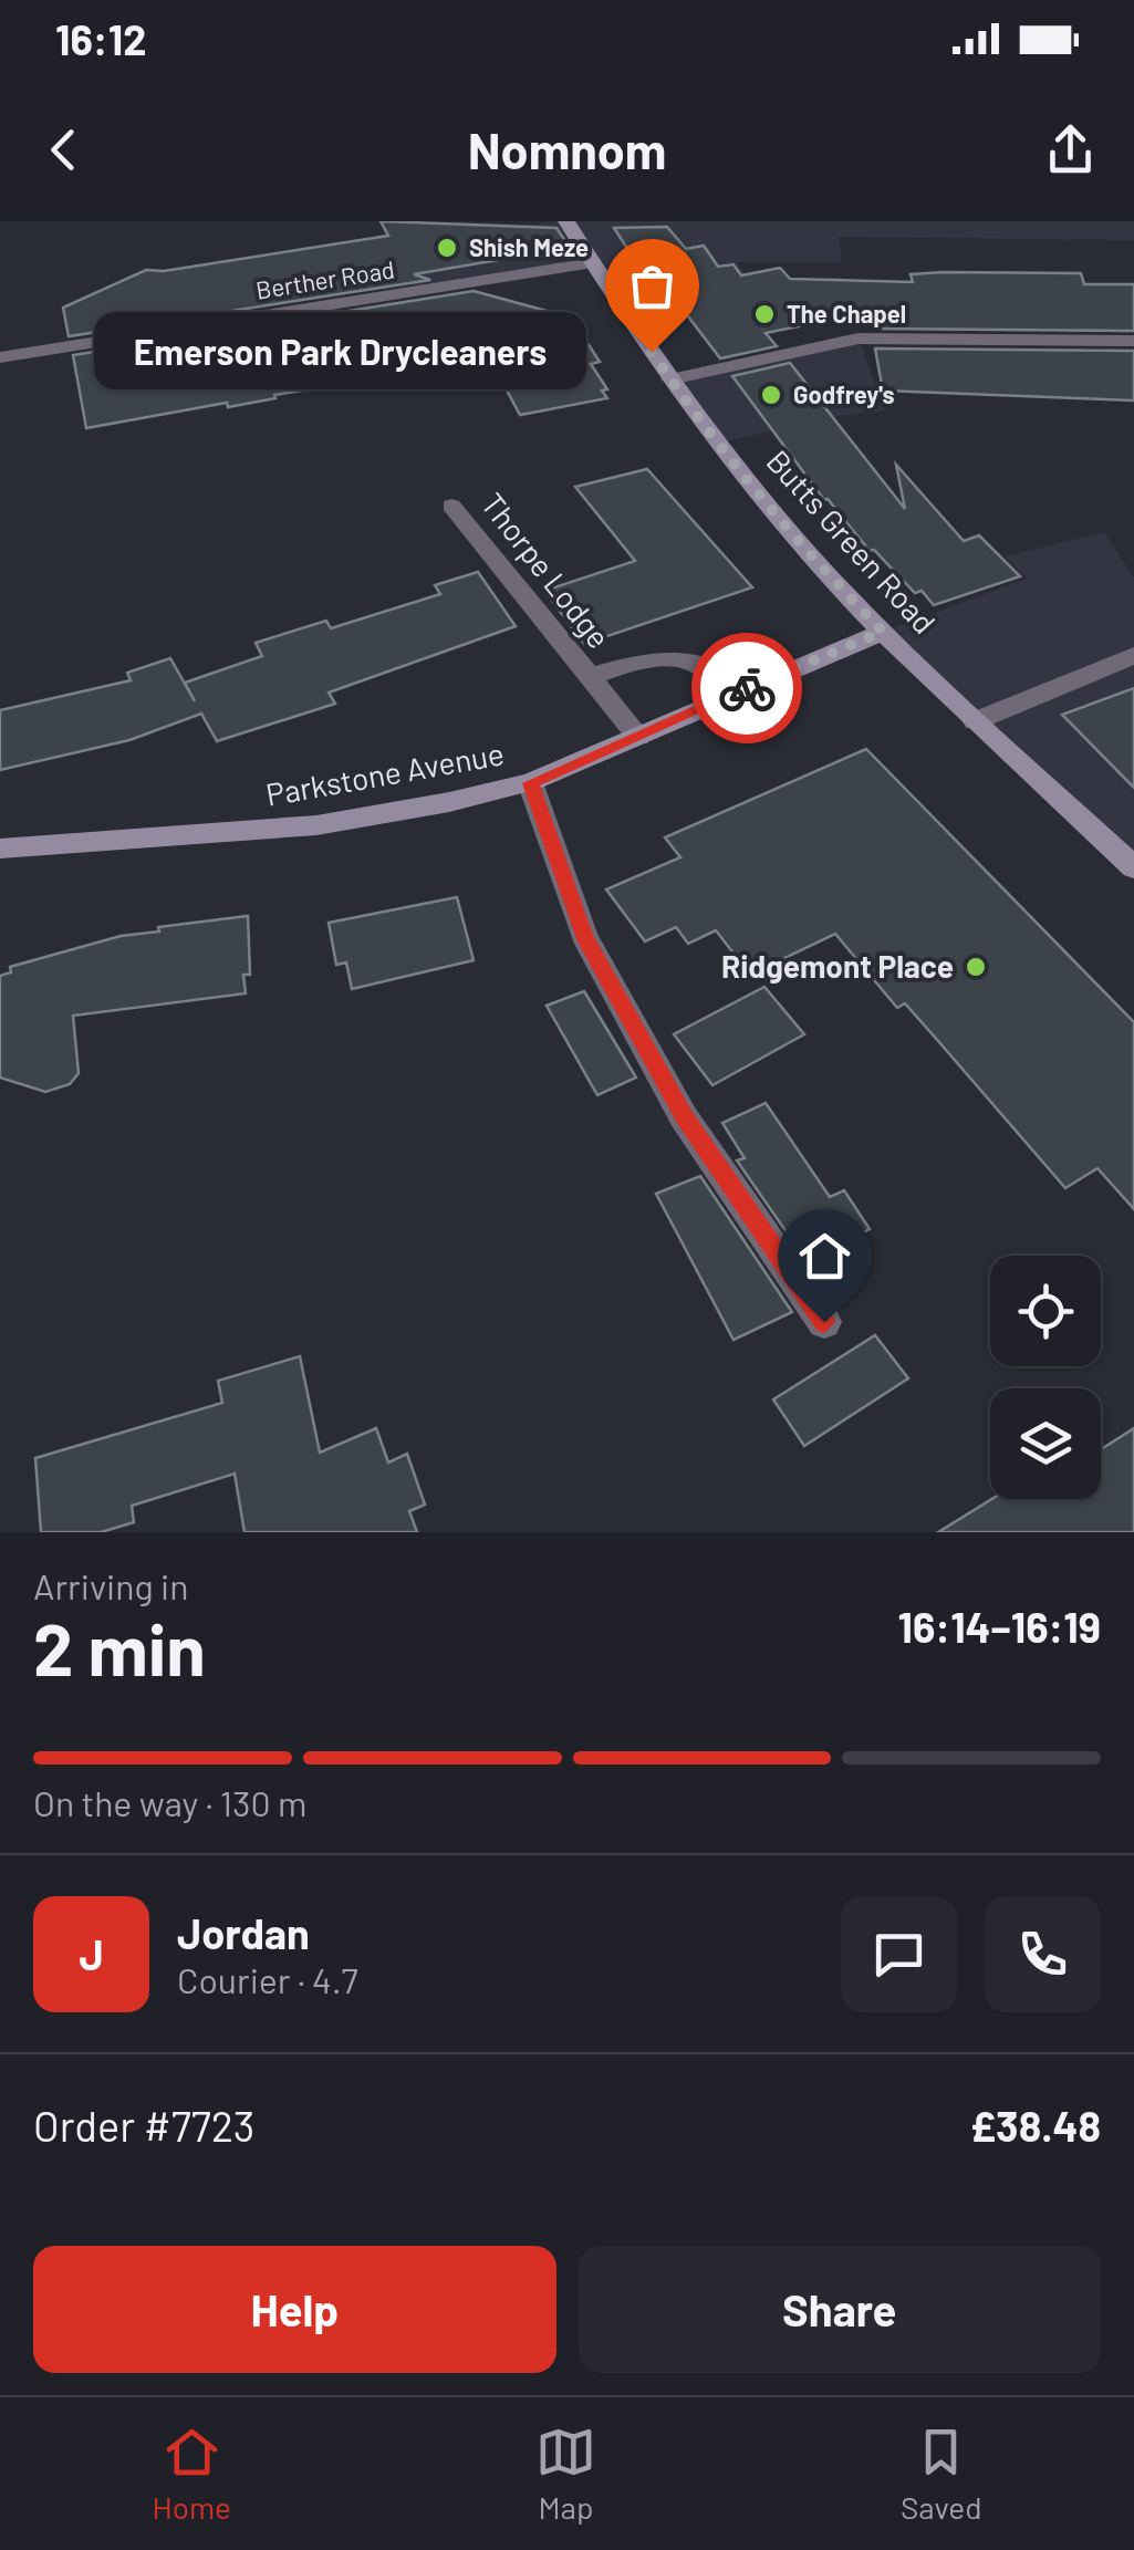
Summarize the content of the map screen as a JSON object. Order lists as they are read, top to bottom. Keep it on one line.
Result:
{"streets":{"street":["Berther Road","Butts Green Road","Thorpe Lodge","Parkstone Avenue"]},"crossings":[["Berther Road","Butts Green Road"],["Butts Green Road","Parkstone Avenue"],["Thorpe Lodge","Parkstone Avenue"]],"places":["Shish Meze","The Chapel","Emerson Park Drycleaners","Godfrey's","Ridgemont Place"],"page":{"status":"16:12","header":"Nomnom","bubble":"Emerson Park Drycleaners","heading":["2 min","Arriving in","16:14–16:19"],"panel":["Jordan","Courier · 4.7","Order #7723","£38.48"],"bar":"On the way · 130 m","round":"J","buttons":["Help","Share"],"tabs":["Home","Map","Saved"]}}
